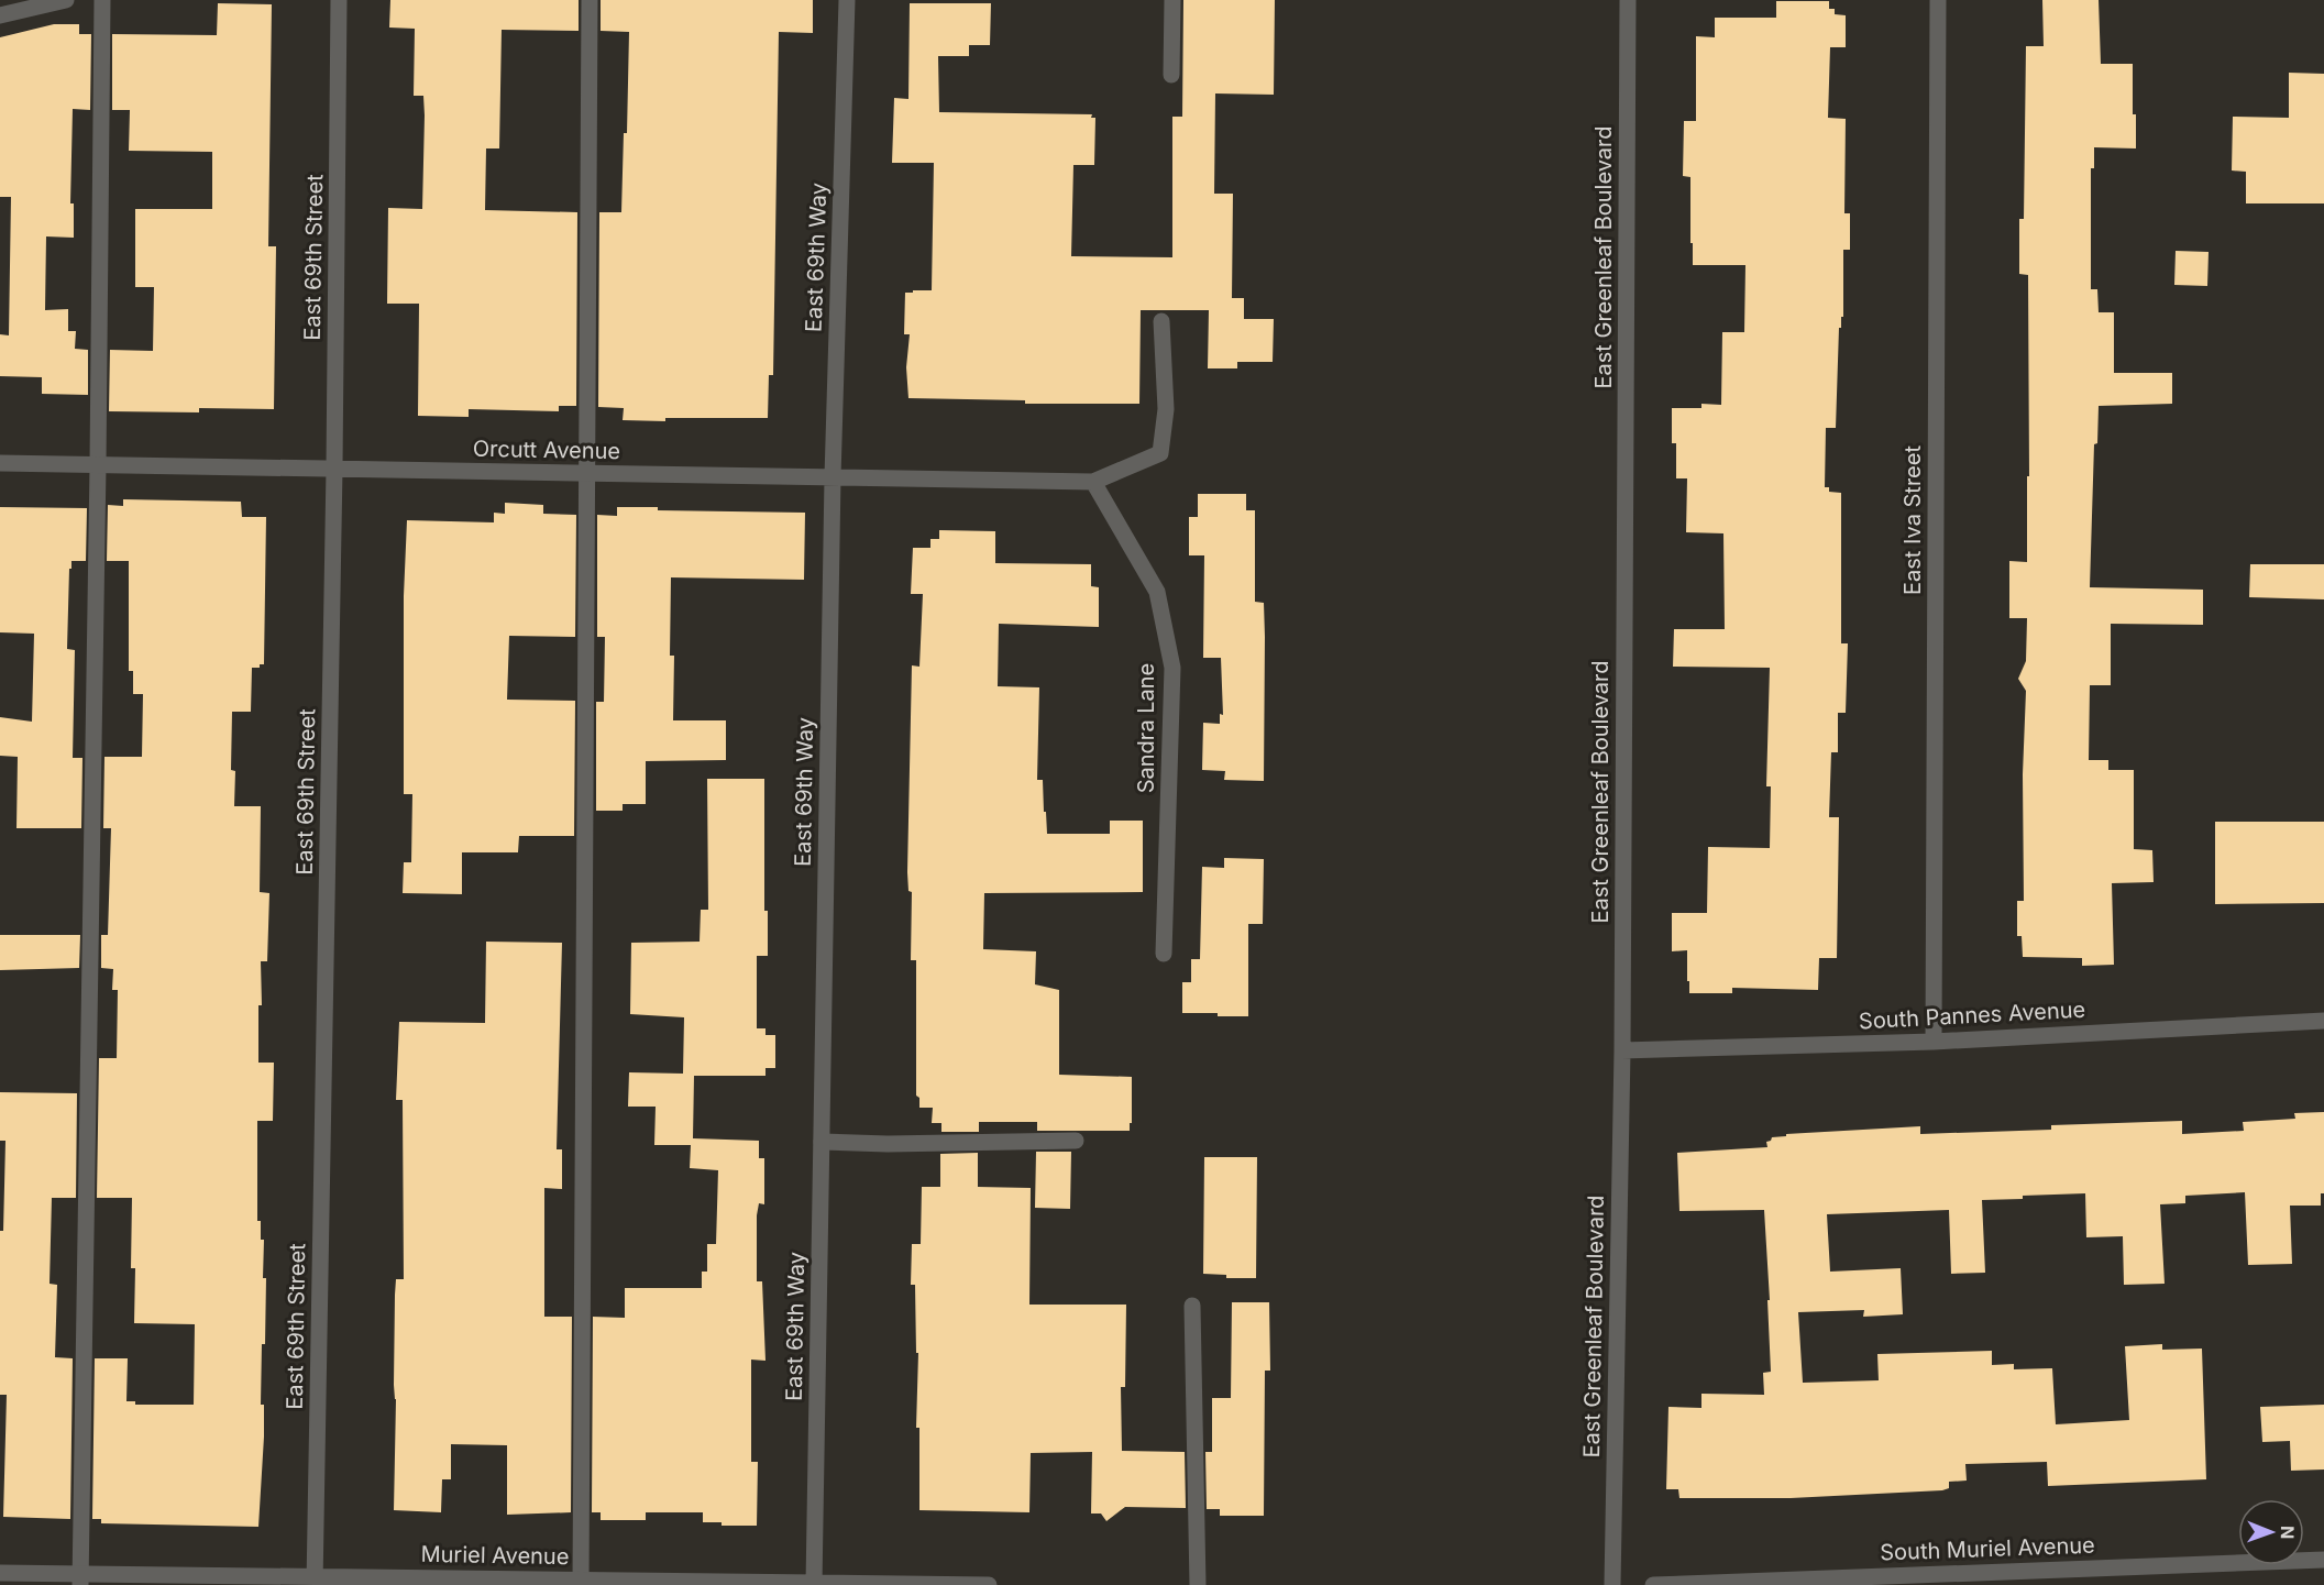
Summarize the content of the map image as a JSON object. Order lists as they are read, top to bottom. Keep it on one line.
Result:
{"streets":{"street":["East 69th Street","East 69th Way","East Greenleaf Boulevard","Orcutt Avenue","East Iva Street","Sandra Lane","South Pannes Avenue","South Muriel Avenue","Muriel Avenue"]},"crossings":[["East 69th Street","Orcutt Avenue"],["East 69th Street","Muriel Avenue"],["East 69th Way","Orcutt Avenue"],["East 69th Way","Muriel Avenue"],["East Greenleaf Boulevard","South Pannes Avenue"],["Orcutt Avenue","Sandra Lane"],["East Iva Street","South Pannes Avenue"]],"north":"right"}
